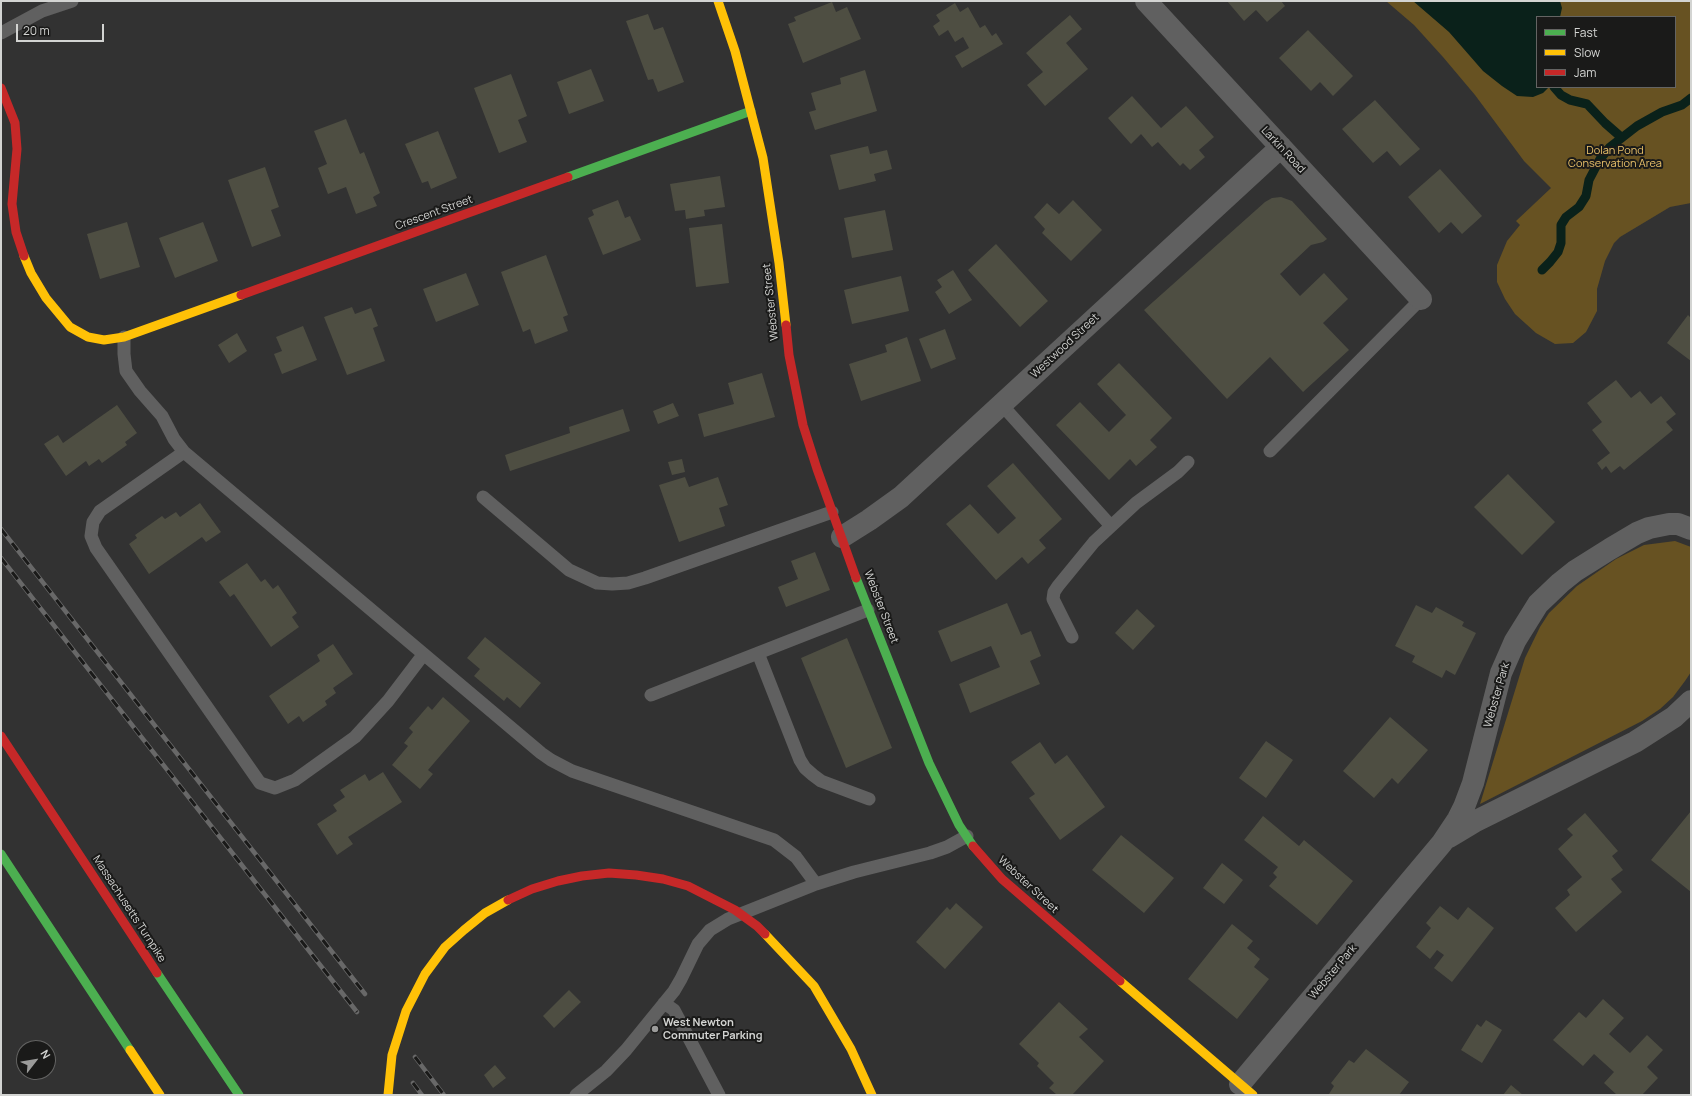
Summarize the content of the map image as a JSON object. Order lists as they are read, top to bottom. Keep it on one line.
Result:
{"streets":{"main road":["Crescent Street","Webster Street","Massachusetts Turnpike"],"street":["Larkin Road","Westwood Street","Webster Park"]},"crossings":[["Larkin Road","Westwood Street"],["Crescent Street","Webster Street"],["Webster Street","Westwood Street"],["Webster Street","Webster Park"]],"parks":["Dolan Pond Conservation Area"],"places":["West Newton Commuter Parking"],"legend":["Fast","Slow","Jam"],"scale_bar":"20 m","north":"top right"}
